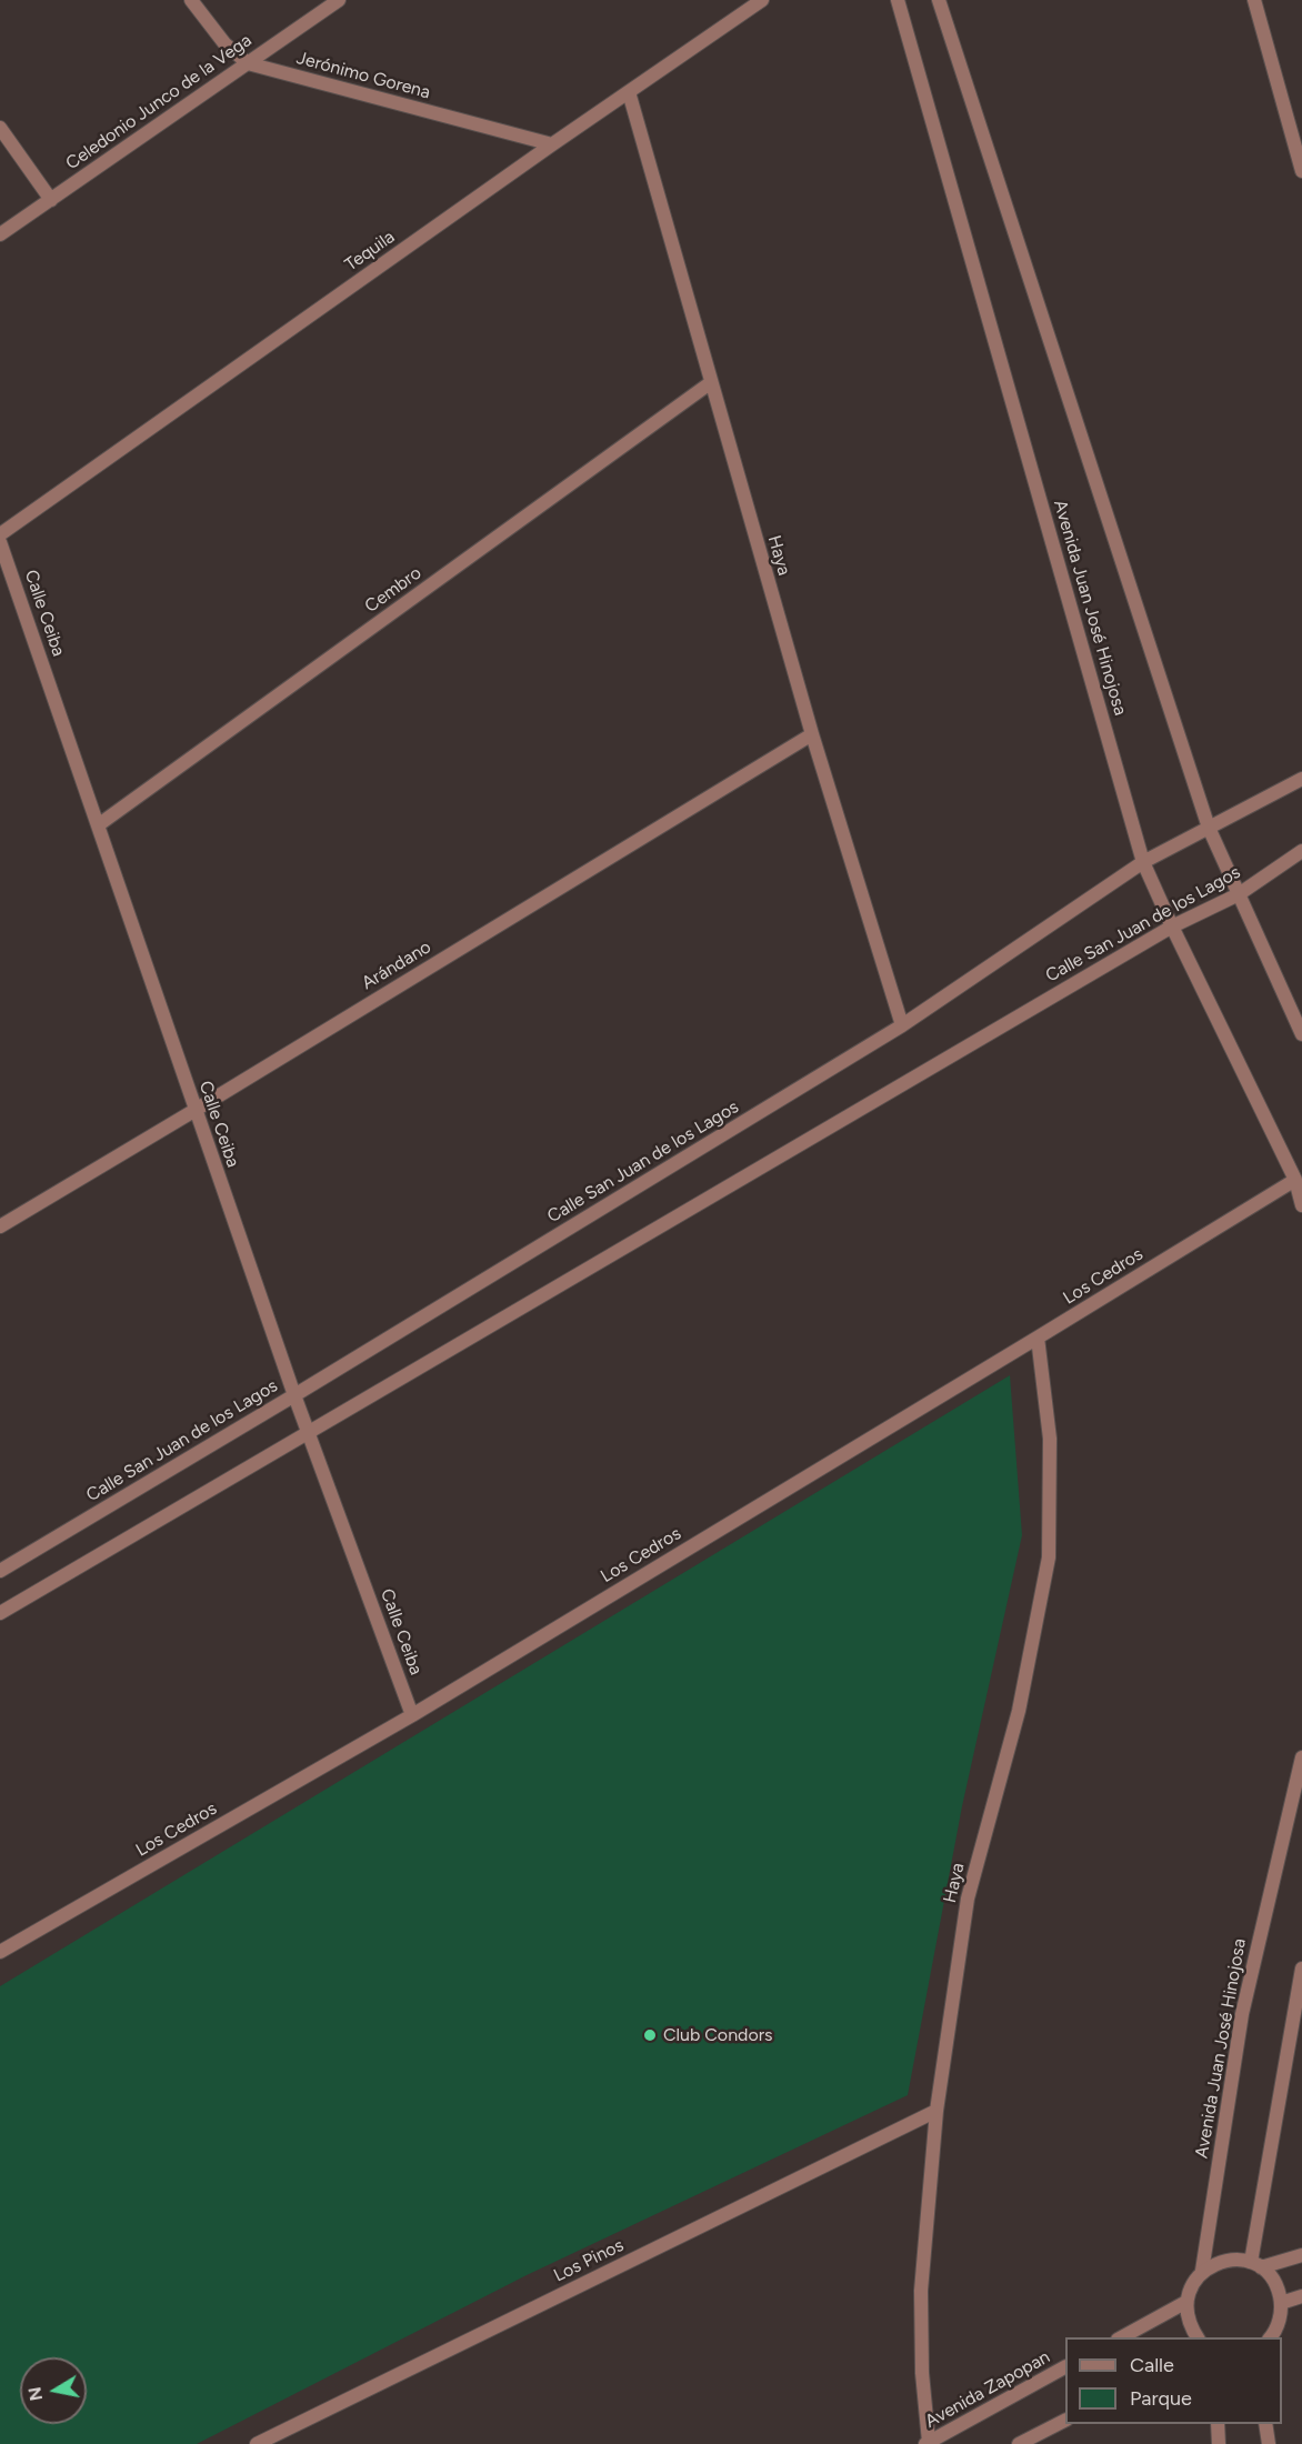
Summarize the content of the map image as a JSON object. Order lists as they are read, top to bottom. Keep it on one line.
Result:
{"streets":{"street":["Jerónimo Gorena","Celedonio Junco de la Vega","Tequila","Haya","Cembro","Avenida Juan José Hinojosa","Calle Ceiba","Calle San Juan de los Lagos","Arándano","Los Cedros","Los Pinos","Avenida Zapopan"]},"crossings":[["Jerónimo Gorena","Celedonio Junco de la Vega"],["Jerónimo Gorena","Tequila"],["Tequila","Haya"],["Haya","Cembro"],["Haya","Calle San Juan de los Lagos"],["Haya","Arándano"],["Haya","Los Cedros"],["Haya","Los Pinos"],["Haya","Avenida Zapopan"],["Cembro","Calle Ceiba"],["Avenida Juan José Hinojosa","Calle San Juan de los Lagos"],["Avenida Juan José Hinojosa","Los Cedros"],["Calle Ceiba","Calle San Juan de los Lagos"],["Calle Ceiba","Arándano"],["Calle Ceiba","Los Cedros"]],"places":["Club Condors"],"legend":["Calle","Parque"],"north":"left"}
